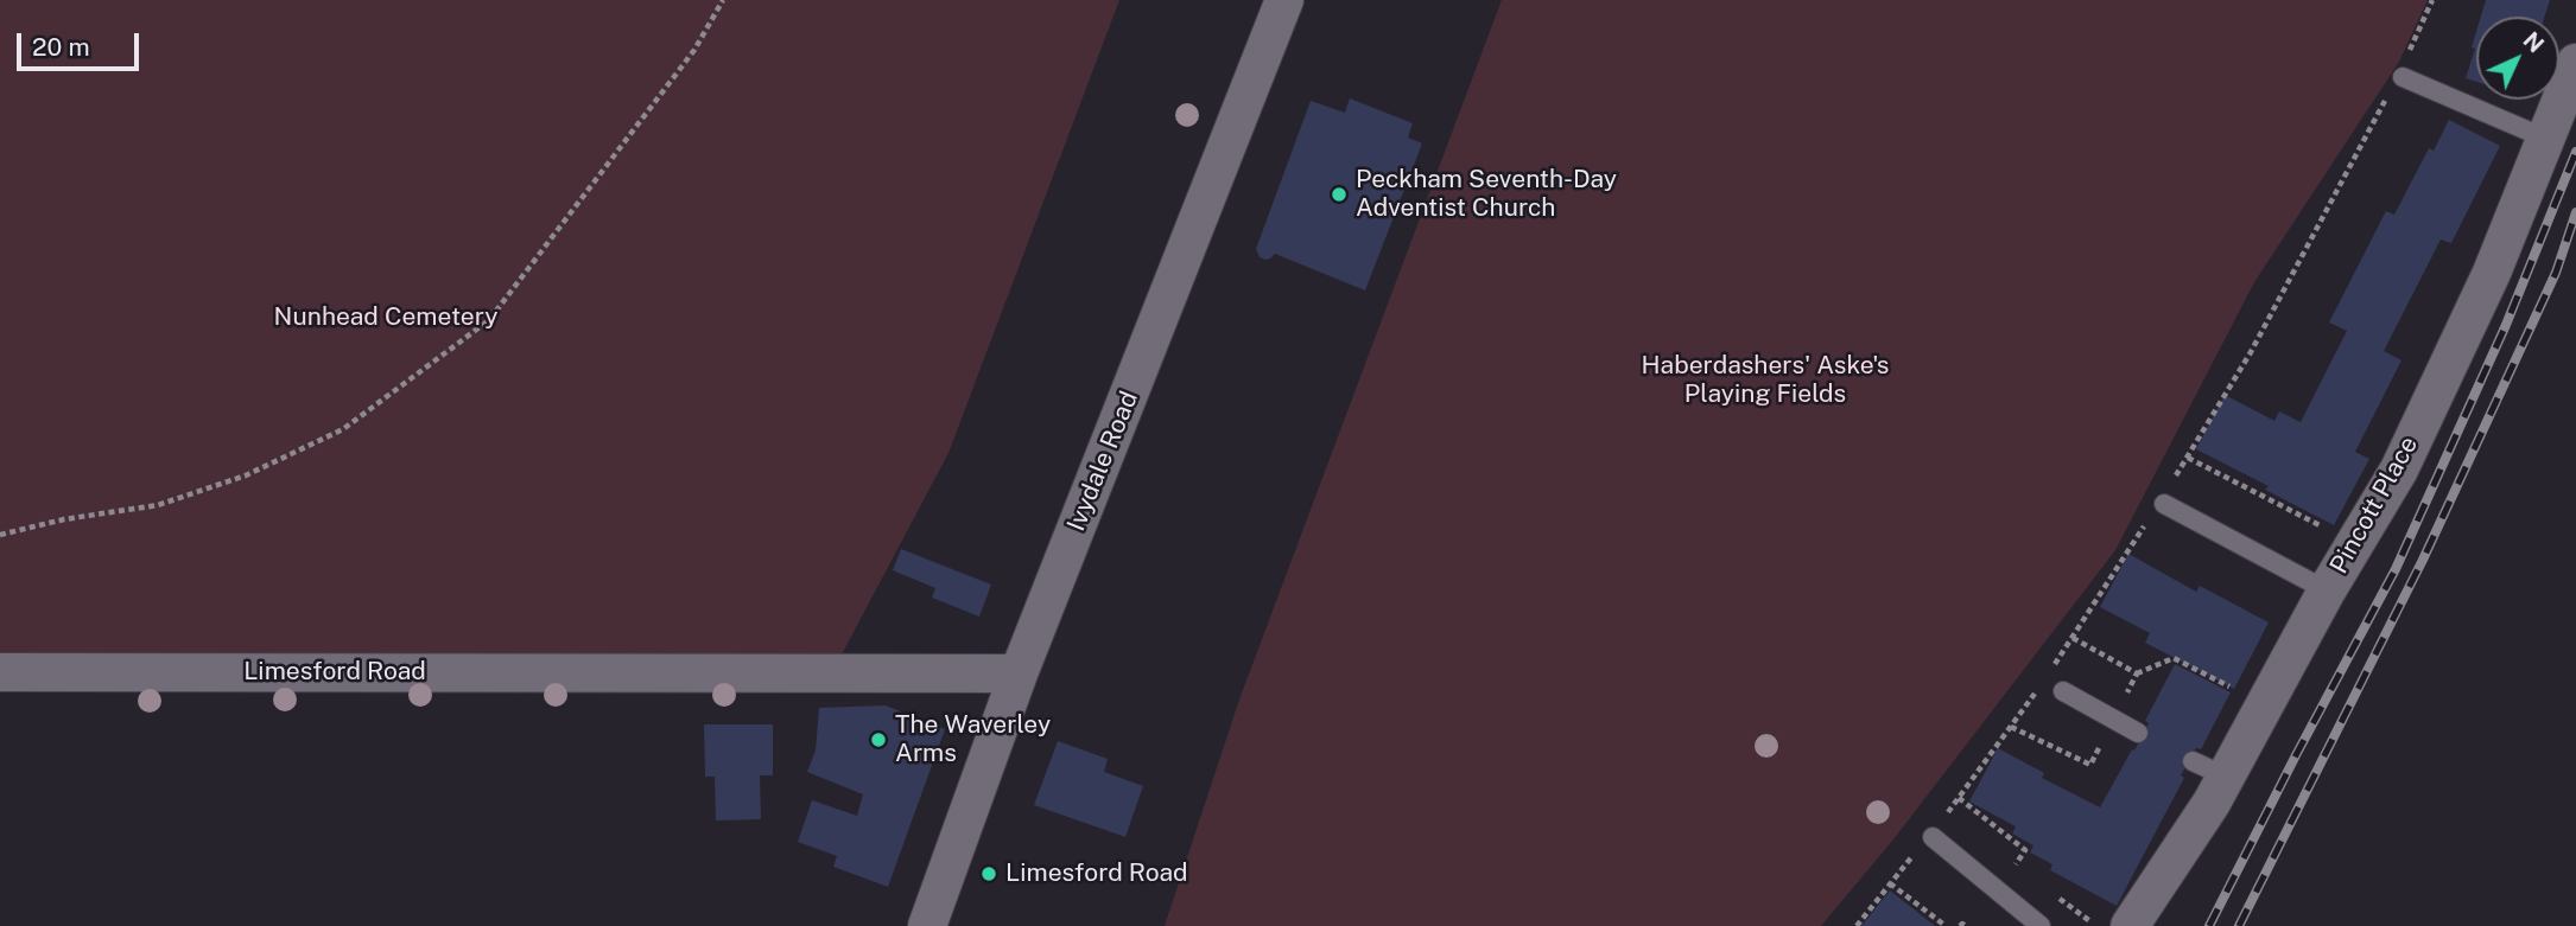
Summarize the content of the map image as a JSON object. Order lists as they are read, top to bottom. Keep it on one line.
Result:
{"streets":{"street":["Ivydale Road","Pincott Place","Limesford Road"]},"crossings":[["Ivydale Road","Limesford Road"]],"parks":["Nunhead Cemetery","Haberdashers' Aske's Playing Fields"],"places":["Peckham Seventh-Day Adventist Church","The Waverley Arms","Limesford Road"],"scale_bar":"20 m","north":"top right"}
